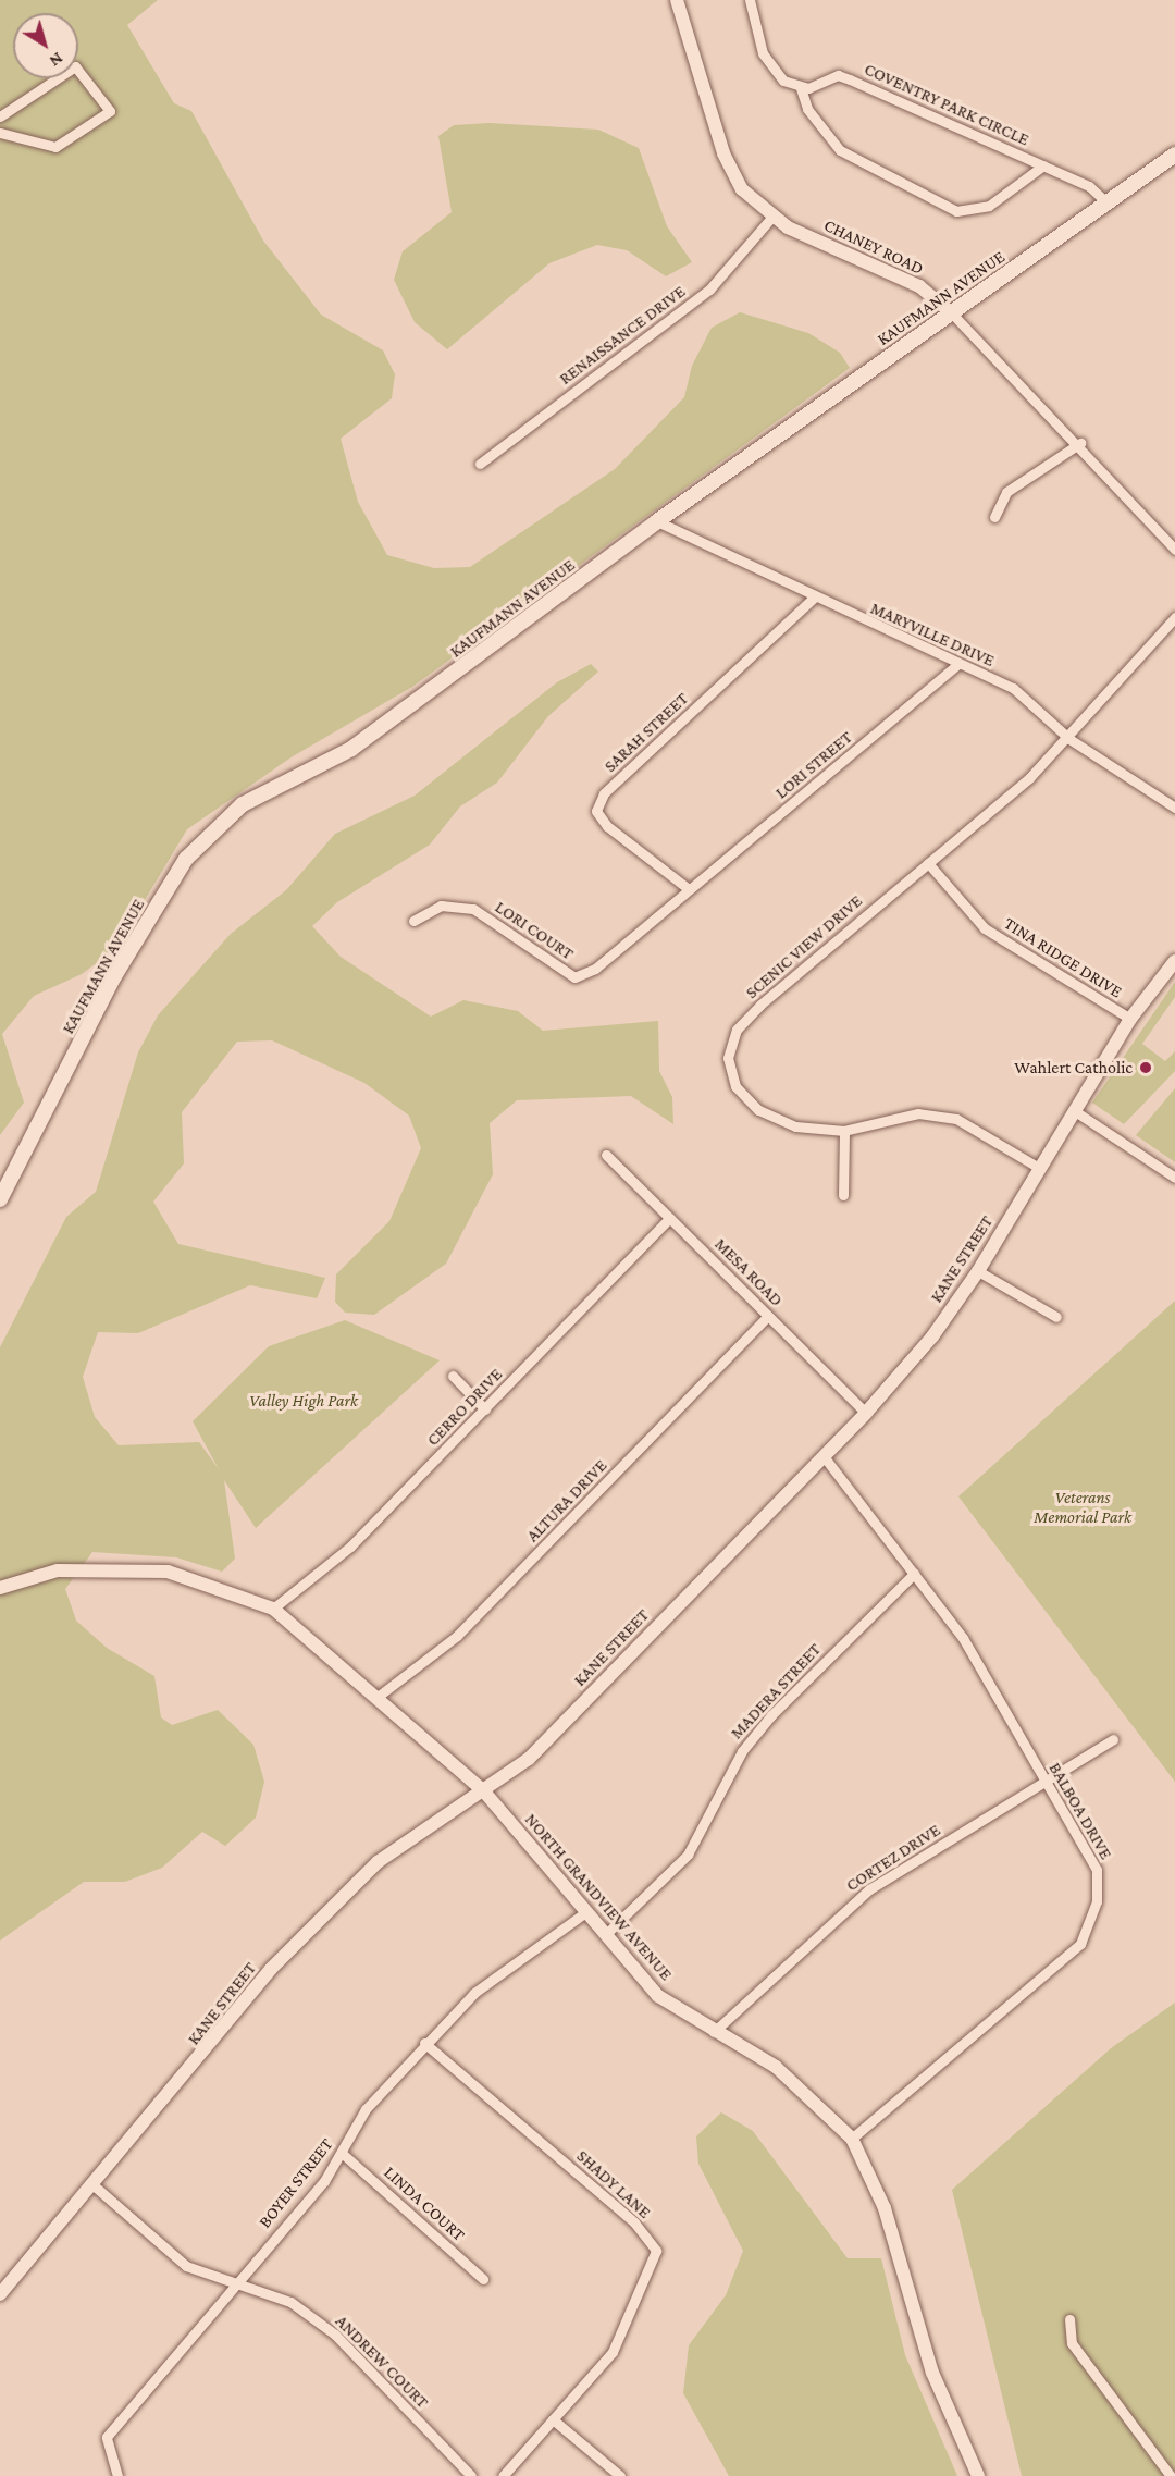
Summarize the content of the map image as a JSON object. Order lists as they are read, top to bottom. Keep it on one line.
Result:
{"streets":{"main road":["KAUFMANN AVENUE"],"street":["COVENTRY PARK CIRCLE","CHANEY ROAD","RENAISSANCE DRIVE","MARYVILLE DRIVE","SARAH STREET","LORI STREET","LORI COURT","SCENIC VIEW DRIVE","TINA RIDGE DRIVE","KANE STREET","MESA ROAD","CERRO DRIVE","ALTURA DRIVE","MADERA STREET","BALBOA DRIVE","CORTEZ DRIVE","NORTH GRANDVIEW AVENUE","BOYER STREET","SHADY LANE","LINDA COURT","ANDREW COURT"]},"crossings":[["COVENTRY PARK CIRCLE","KAUFMANN AVENUE"],["CHANEY ROAD","KAUFMANN AVENUE"],["CHANEY ROAD","RENAISSANCE DRIVE"],["KAUFMANN AVENUE","MARYVILLE DRIVE"],["MARYVILLE DRIVE","SARAH STREET"],["MARYVILLE DRIVE","LORI STREET"],["MARYVILLE DRIVE","SCENIC VIEW DRIVE"],["SARAH STREET","LORI STREET"],["SARAH STREET","LORI COURT"],["LORI STREET","LORI COURT"],["SCENIC VIEW DRIVE","TINA RIDGE DRIVE"],["SCENIC VIEW DRIVE","KANE STREET"],["TINA RIDGE DRIVE","KANE STREET"],["KANE STREET","MESA ROAD"],["KANE STREET","BALBOA DRIVE"],["KANE STREET","NORTH GRANDVIEW AVENUE"],["KANE STREET","ANDREW COURT"],["MESA ROAD","CERRO DRIVE"],["MESA ROAD","ALTURA DRIVE"],["CERRO DRIVE","NORTH GRANDVIEW AVENUE"],["ALTURA DRIVE","NORTH GRANDVIEW AVENUE"],["MADERA STREET","BALBOA DRIVE"],["MADERA STREET","NORTH GRANDVIEW AVENUE"],["BALBOA DRIVE","CORTEZ DRIVE"],["BALBOA DRIVE","NORTH GRANDVIEW AVENUE"],["CORTEZ DRIVE","NORTH GRANDVIEW AVENUE"],["NORTH GRANDVIEW AVENUE","BOYER STREET"],["BOYER STREET","SHADY LANE"],["BOYER STREET","LINDA COURT"],["BOYER STREET","ANDREW COURT"]],"parks":["Valley High Park","Veterans Memorial Park"],"places":["Wahlert Catholic"],"north":"bottom right"}
